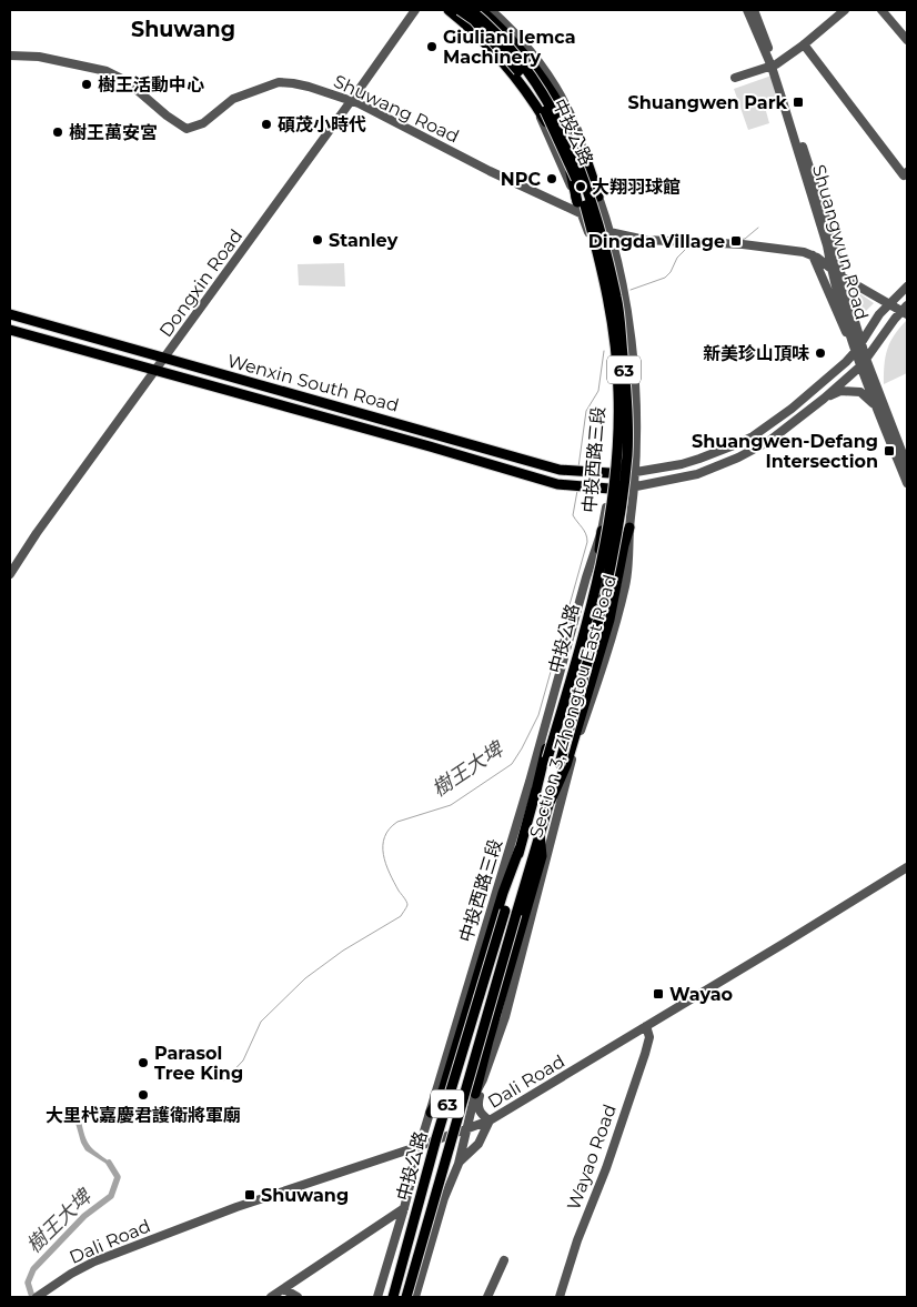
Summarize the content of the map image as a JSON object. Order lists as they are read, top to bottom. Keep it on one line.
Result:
{"streets":{"main road":["中投公路","63","Wenxin South Road"],"street":["Shuwang Road","Shuangwun Road","Dongxin Road","中投西路三段","Section 3, Zhongtou East Road","Dali Road","Wayao Road"]},"crossings":[["Shuwang Road","Dongxin Road"],["Shuwang Road","中投西路三段"],["Shuwang Road","Section 3, Zhongtou East Road"],["Dongxin Road","Wenxin South Road"],["Wenxin South Road","中投西路三段"],["中投西路三段","Dali Road"],["Section 3, Zhongtou East Road","Dali Road"],["Dali Road","Wayao Road"]],"districts":["Shuwang"],"water":["樹王大埤"],"places":{"other":["Giuliani Iemca Machinery","樹王活動中心","碩茂小時代","樹王萬安宮","NPC","大翔羽球館","Stanley","新美珍山頂味","Parasol Tree King","大里杙嘉慶君護衛將軍廟"],"transit":["Shuangwen Park","Dingda Village","Shuangwen-Defang Intersection","Wayao","Shuwang"]}}
